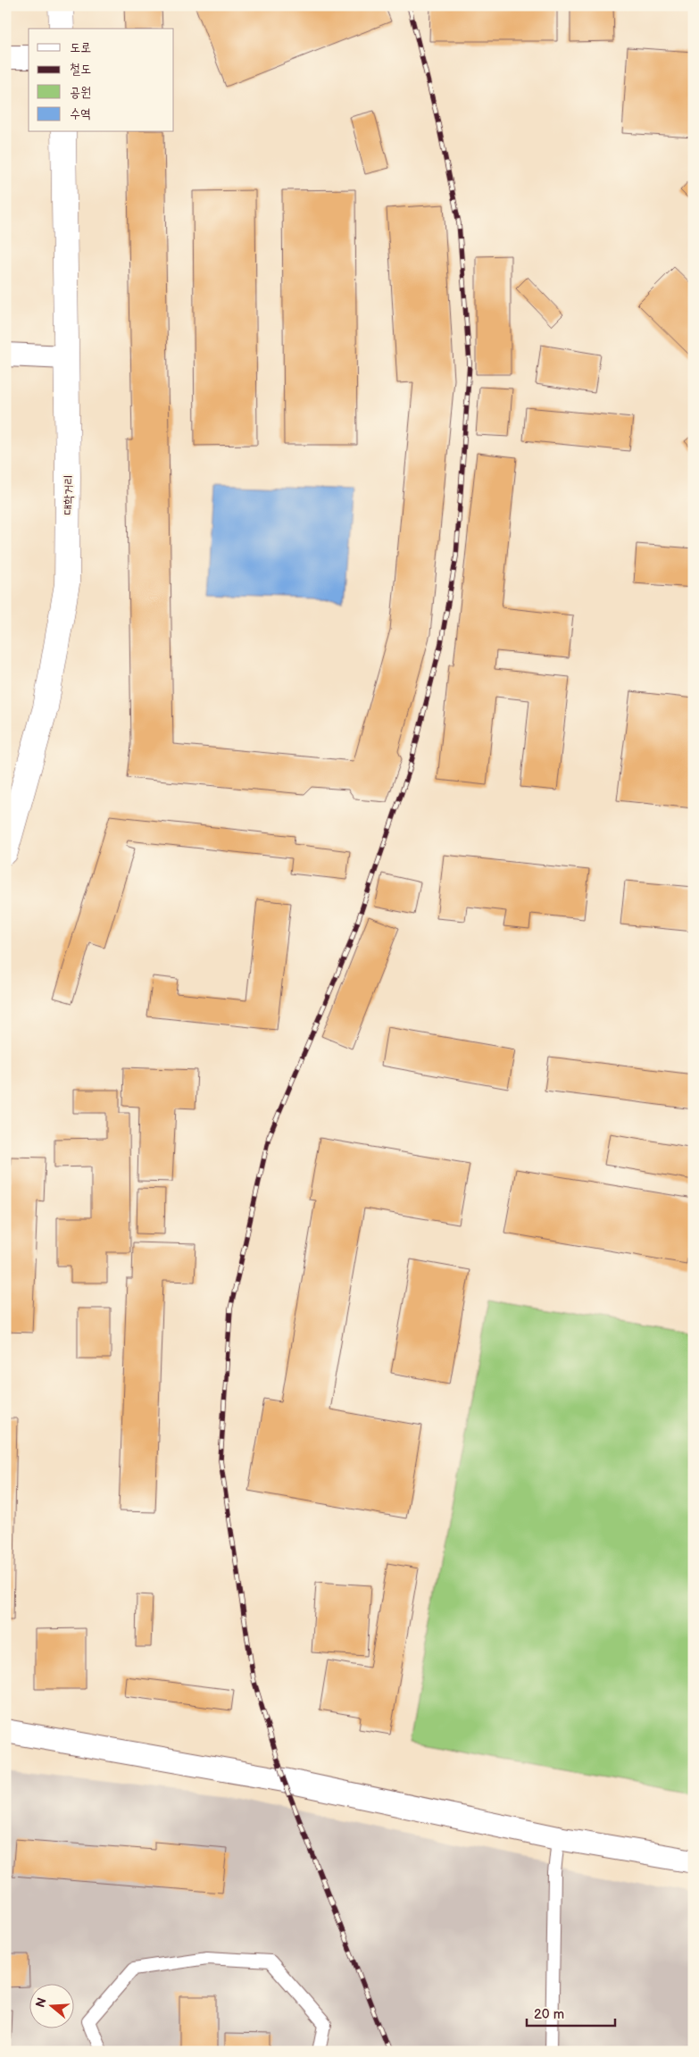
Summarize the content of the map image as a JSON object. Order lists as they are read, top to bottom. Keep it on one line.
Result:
{"streets":{"main road":["대학거리"]},"legend":["도로","철도","공원","수역"],"scale_bar":"20 m","north":"left"}
